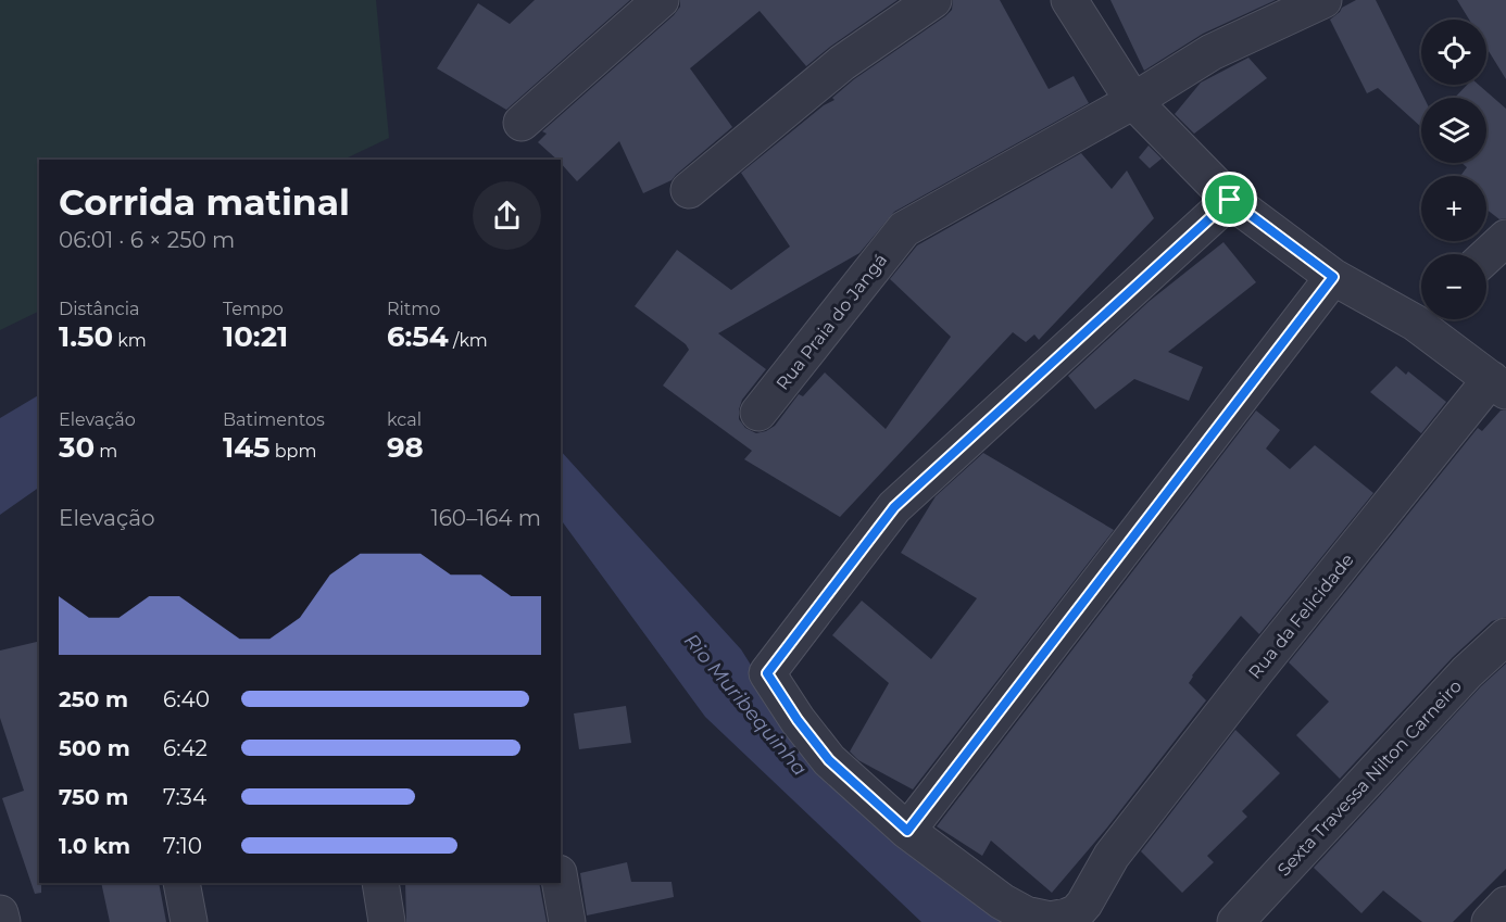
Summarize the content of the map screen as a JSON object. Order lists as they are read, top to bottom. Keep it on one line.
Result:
{"streets":{"street":["Rua Praia do Jangá","Rua da Felicidade","Sexta Travessa Nilton Carneiro"]},"water":["Rio Muribequinha"],"page":{"map_buttons":["+","−"],"heading":["Corrida matinal","06:01 · 6 × 250 m"],"stats":[["Distância","1.50 km"],["Tempo","10:21"],["Ritmo","6:54 /km"],["Elevação","30 m"],["Batimentos","145 bpm"],["kcal","98"]],"chart":["Elevação","160–164 m"],"list":[{"name":"250 m","note":"6:40"},{"name":"500 m","note":"6:42"},{"name":"750 m","note":"7:34"},{"name":"1.0 km","note":"7:10"}]}}
